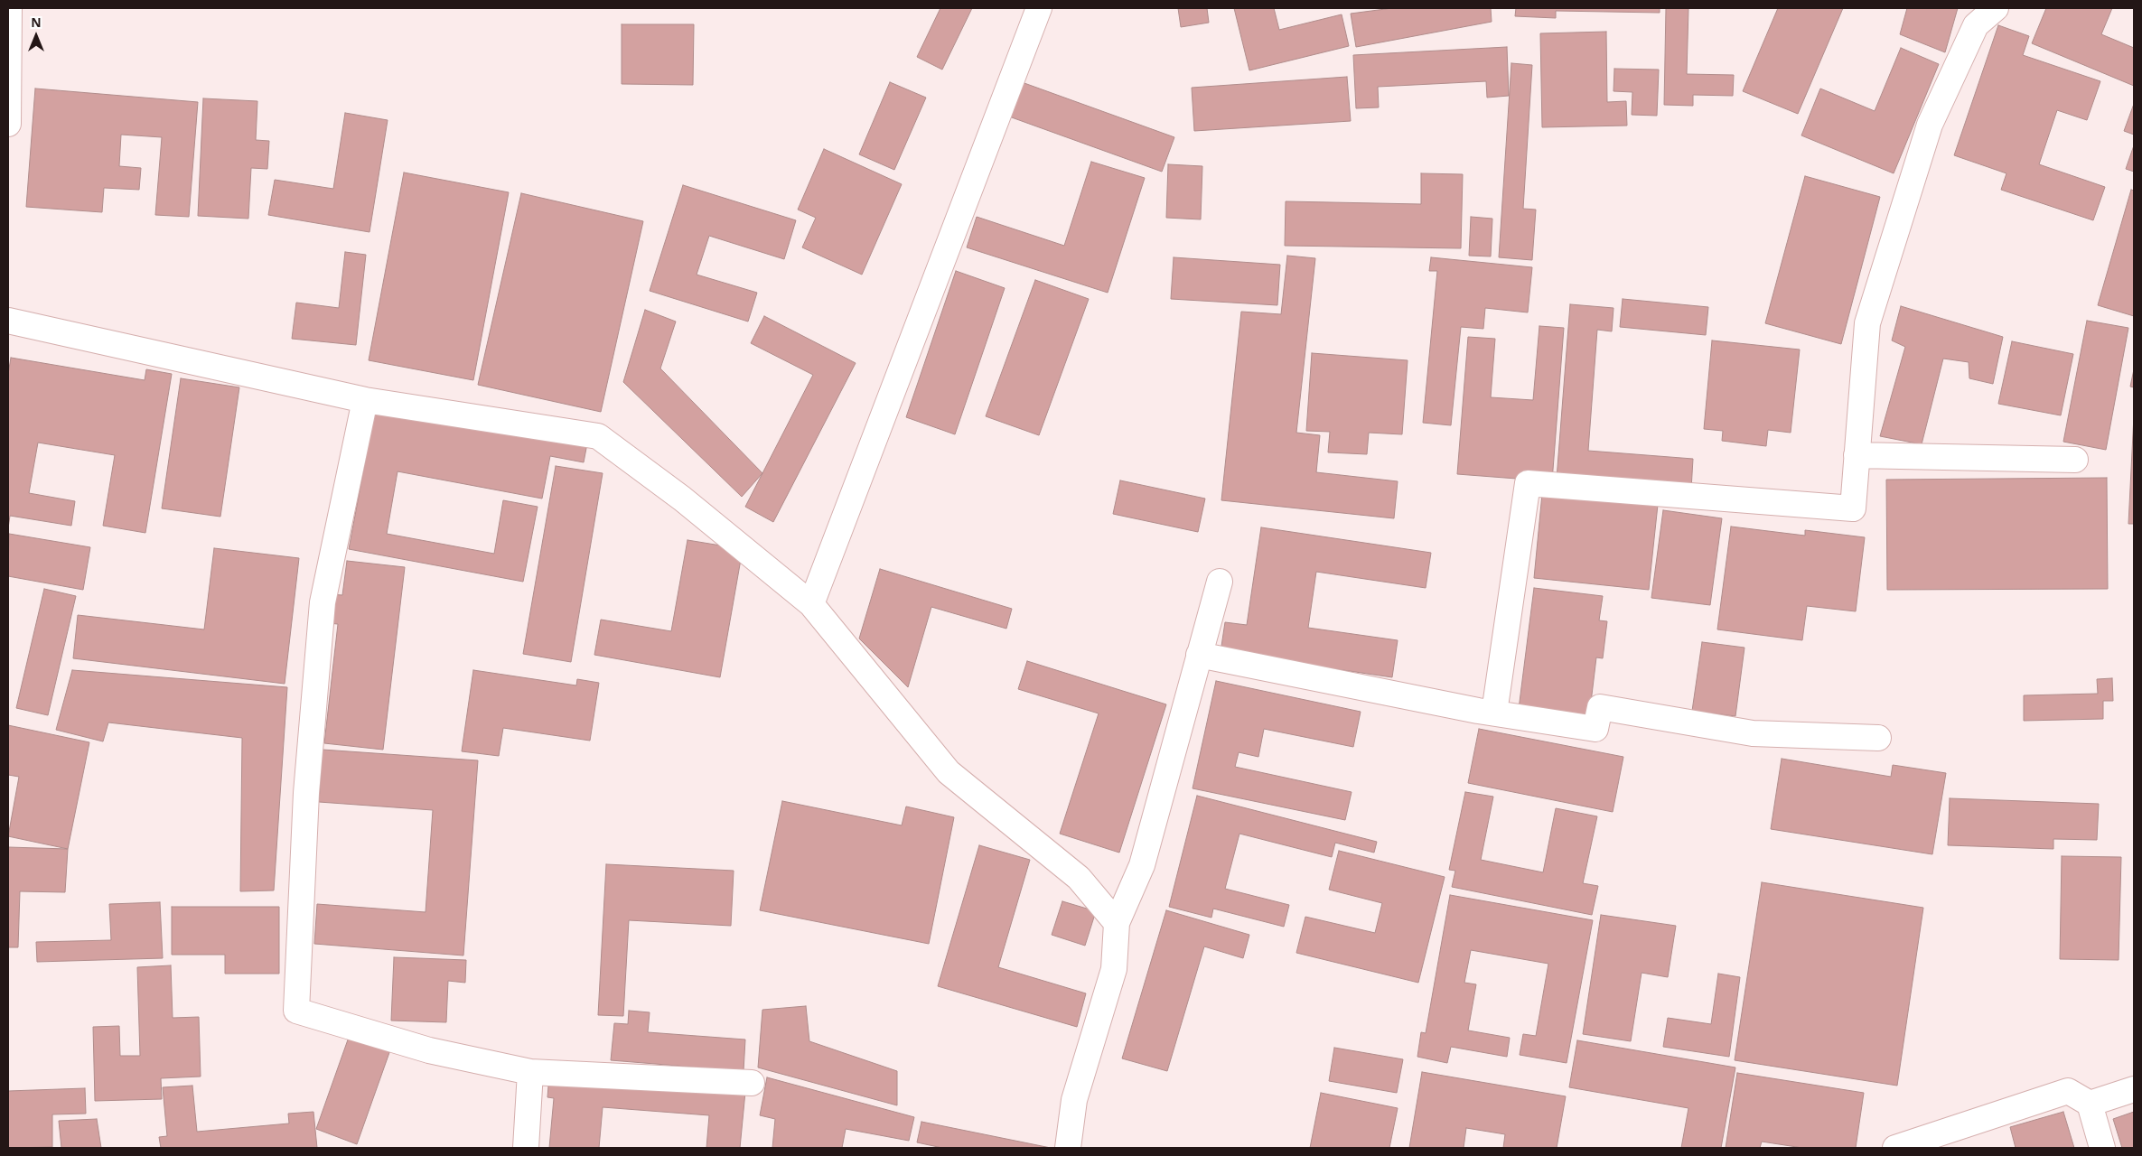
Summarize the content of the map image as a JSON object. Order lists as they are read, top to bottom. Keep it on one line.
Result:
{"north":"top"}
